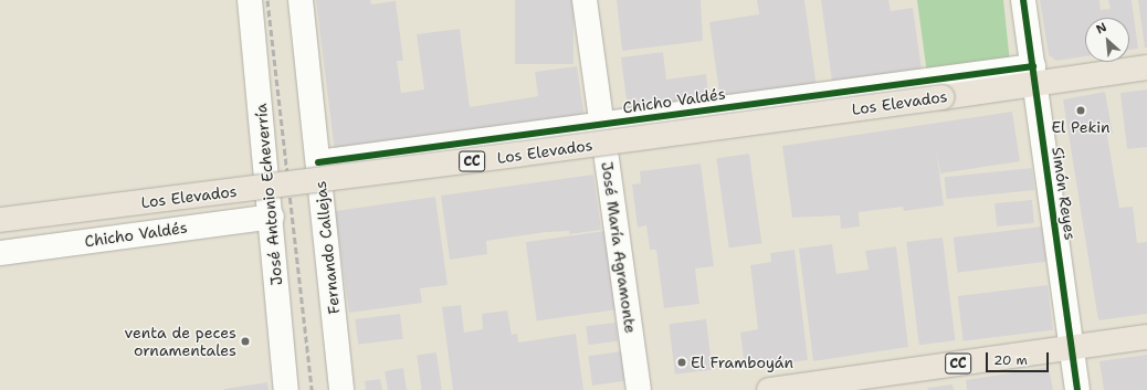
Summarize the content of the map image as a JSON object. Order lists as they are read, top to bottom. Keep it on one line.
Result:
{"streets":{"main road":["Los Elevados","CC"],"street":["Chicho Valdés","Simón Reyes","José Antonio Echeverría","Fernando Callejas","José María Agramonte"]},"crossings":[["Chicho Valdés","Los Elevados"],["Chicho Valdés","CC"],["Chicho Valdés","Simón Reyes"],["Chicho Valdés","José Antonio Echeverría"],["Chicho Valdés","Fernando Callejas"],["Chicho Valdés","José María Agramonte"],["Los Elevados","CC"],["Los Elevados","Simón Reyes"],["CC","Simón Reyes"]],"places":["El Pekin","venta de peces ornamentales","El Framboyán"],"scale_bar":"20 m","north":"top left"}
